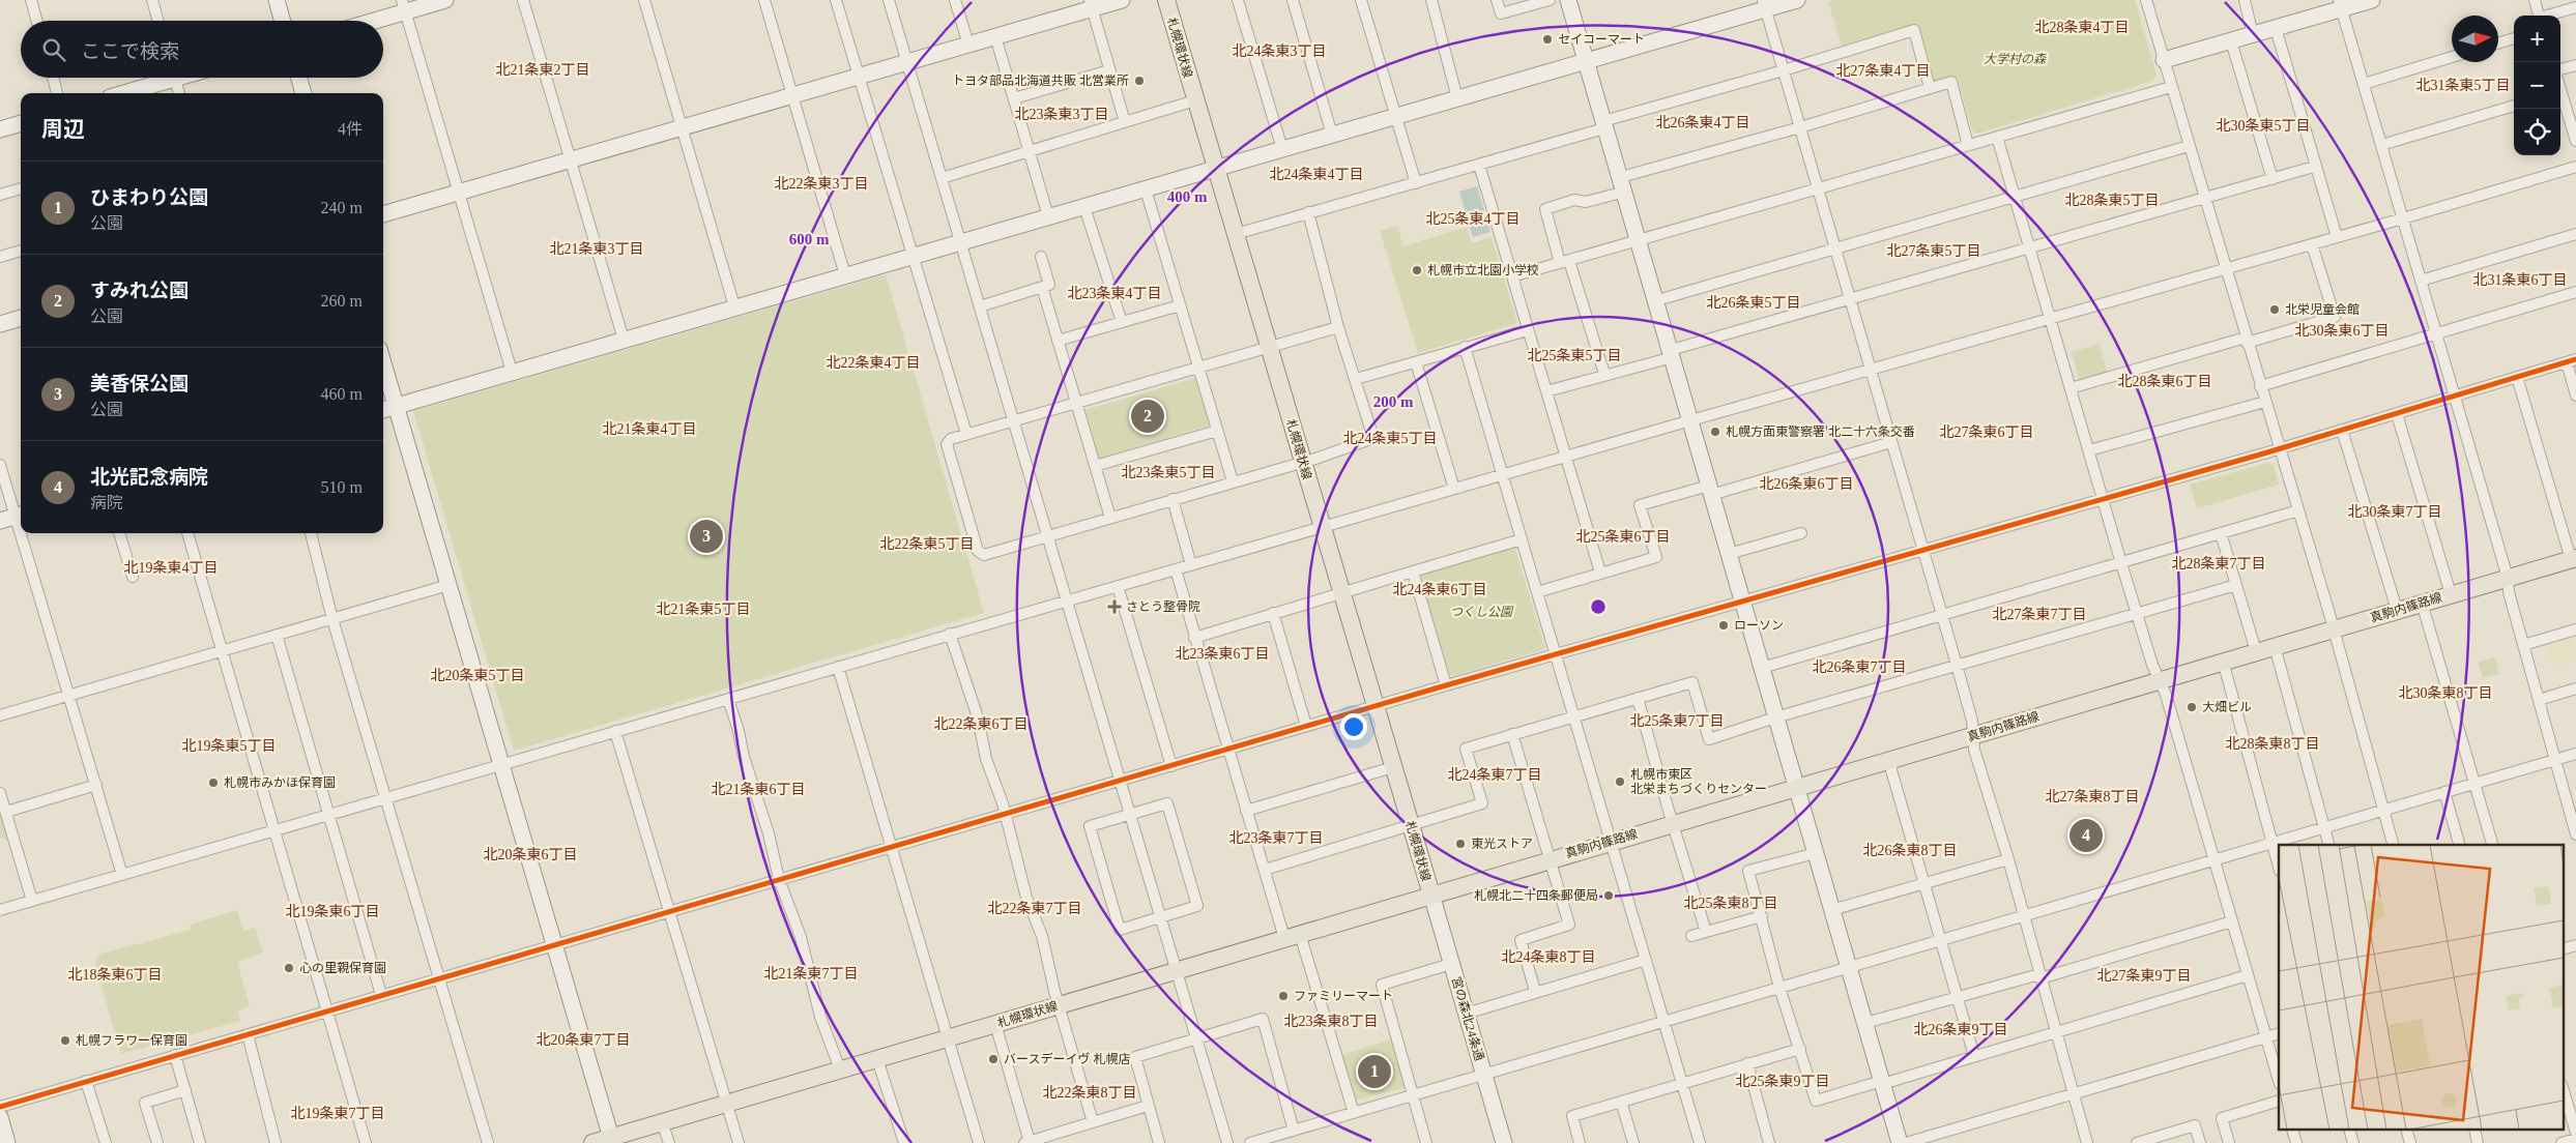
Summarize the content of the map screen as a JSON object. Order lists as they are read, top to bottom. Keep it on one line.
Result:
{"streets":{"main road":["札幌環状線","真駒内篠路線"],"street":["宮の森北24条通"]},"crossings":[["札幌環状線","真駒内篠路線"],["札幌環状線","宮の森北24条通"],["真駒内篠路線","宮の森北24条通"]],"districts":["北28条東4丁目","北24条東3丁目","北21条東2丁目","北27条東4丁目","北31条東5丁目","北23条東3丁目","北26条東4丁目","北30条東5丁目","北24条東4丁目","北22条東3丁目","北28条東5丁目","北25条東4丁目","北21条東3丁目","北27条東5丁目","北31条東6丁目","北23条東4丁目","北26条東5丁目","北30条東6丁目","北25条東5丁目","北22条東4丁目","北28条東6丁目","北21条東4丁目","北27条東6丁目","北24条東5丁目","北23条東5丁目","北26条東6丁目","北30条東7丁目","北25条東6丁目","北22条東5丁目","北28条東7丁目","北19条東4丁目","北24条東6丁目","北21条東5丁目","北27条東7丁目","北23条東6丁目","北26条東7丁目","北20条東5丁目","北30条東8丁目","北25条東7丁目","北22条東6丁目","北28条東8丁目","北19条東5丁目","北24条東7丁目","北21条東6丁目","北27条東8丁目","北23条東7丁目","北26条東8丁目","北20条東6丁目","北25条東8丁目","北22条東7丁目","北19条東6丁目","北24条東8丁目","北21条東7丁目","北18条東6丁目","北27条東9丁目","北23条東8丁目","北26条東9丁目","北20条東7丁目","北25条東9丁目","北22条東8丁目","北19条東7丁目"],"parks":["大学村の森","つくし公園"],"places":{"other":["セイコーマート","トヨタ部品北海道共販 北営業所","札幌市立北園小学校","北栄児童会館","札幌方面東警察署 北二十六条交番","ローソン","大畑ビル","札幌市東区 北栄まちづくりセンター","札幌市みかほ保育園","東光ストア","札幌北二十四条郵便局","心の里親保育園","ファミリーマート","札幌フラワー保育園","バースデーイヴ 札幌店"],"health":["さとう整骨院"]},"north":"right","page":{"map_buttons":["+","−"],"search":"ここで検索","heading":["周辺","4件"],"list":[{"mark":"1","name":"ひまわり公園","note":"公園","value":"240 m"},{"mark":"2","name":"すみれ公園","note":"公園","value":"260 m"},{"mark":"3","name":"美香保公園","note":"公園","value":"460 m"},{"mark":"4","name":"北光記念病院","note":"病院","value":"510 m"}],"pins":["2","3","4","1"]},"rings":["400 m","600 m","200 m"]}
